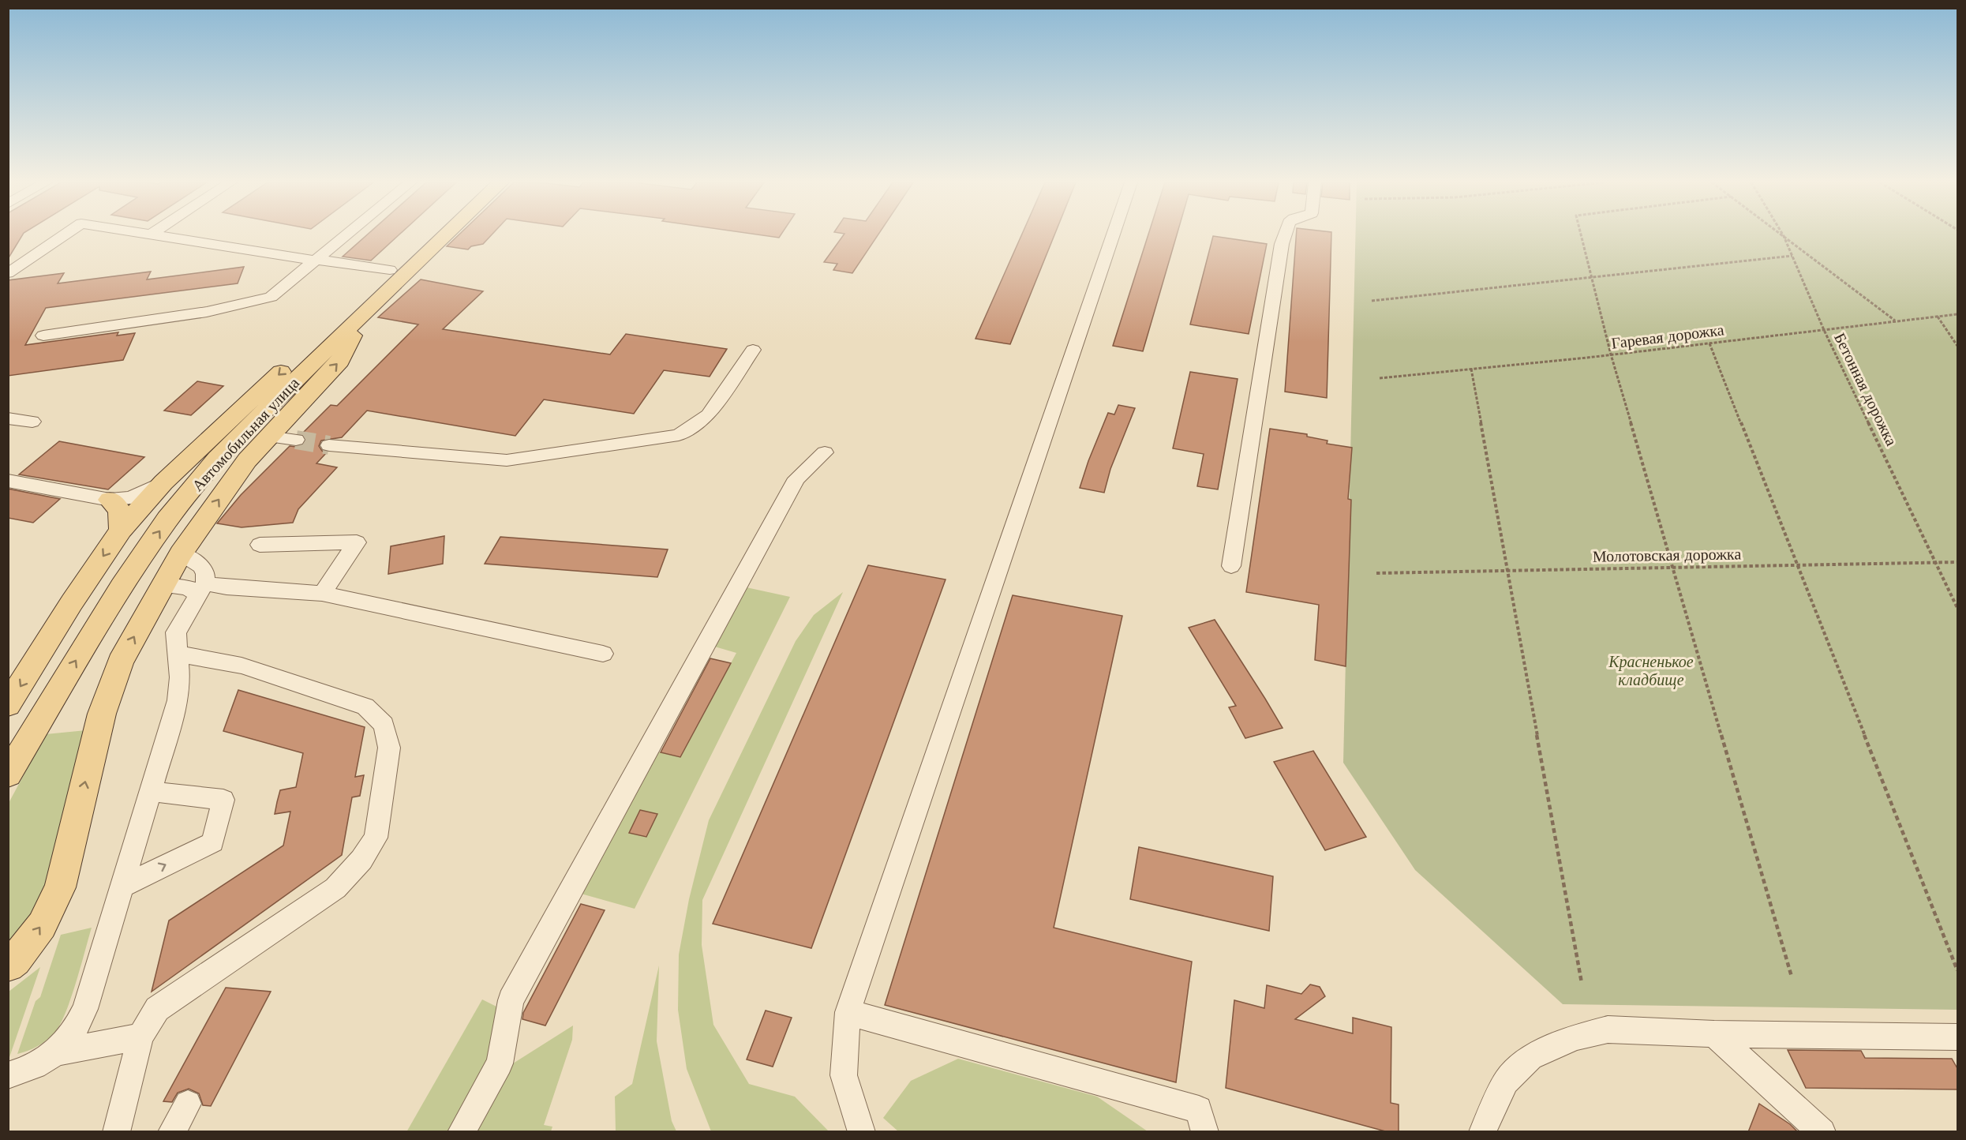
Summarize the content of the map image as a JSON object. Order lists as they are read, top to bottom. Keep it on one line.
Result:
{"streets":{"main road":["Автомобильная улица"],"path":["Гаревая дорожка","Бетонная дорожка","Молотовская дорожка"]},"crossings":[["Гаревая дорожка","Бетонная дорожка"],["Бетонная дорожка","Молотовская дорожка"]],"parks":["Красненькое кладбище"]}
